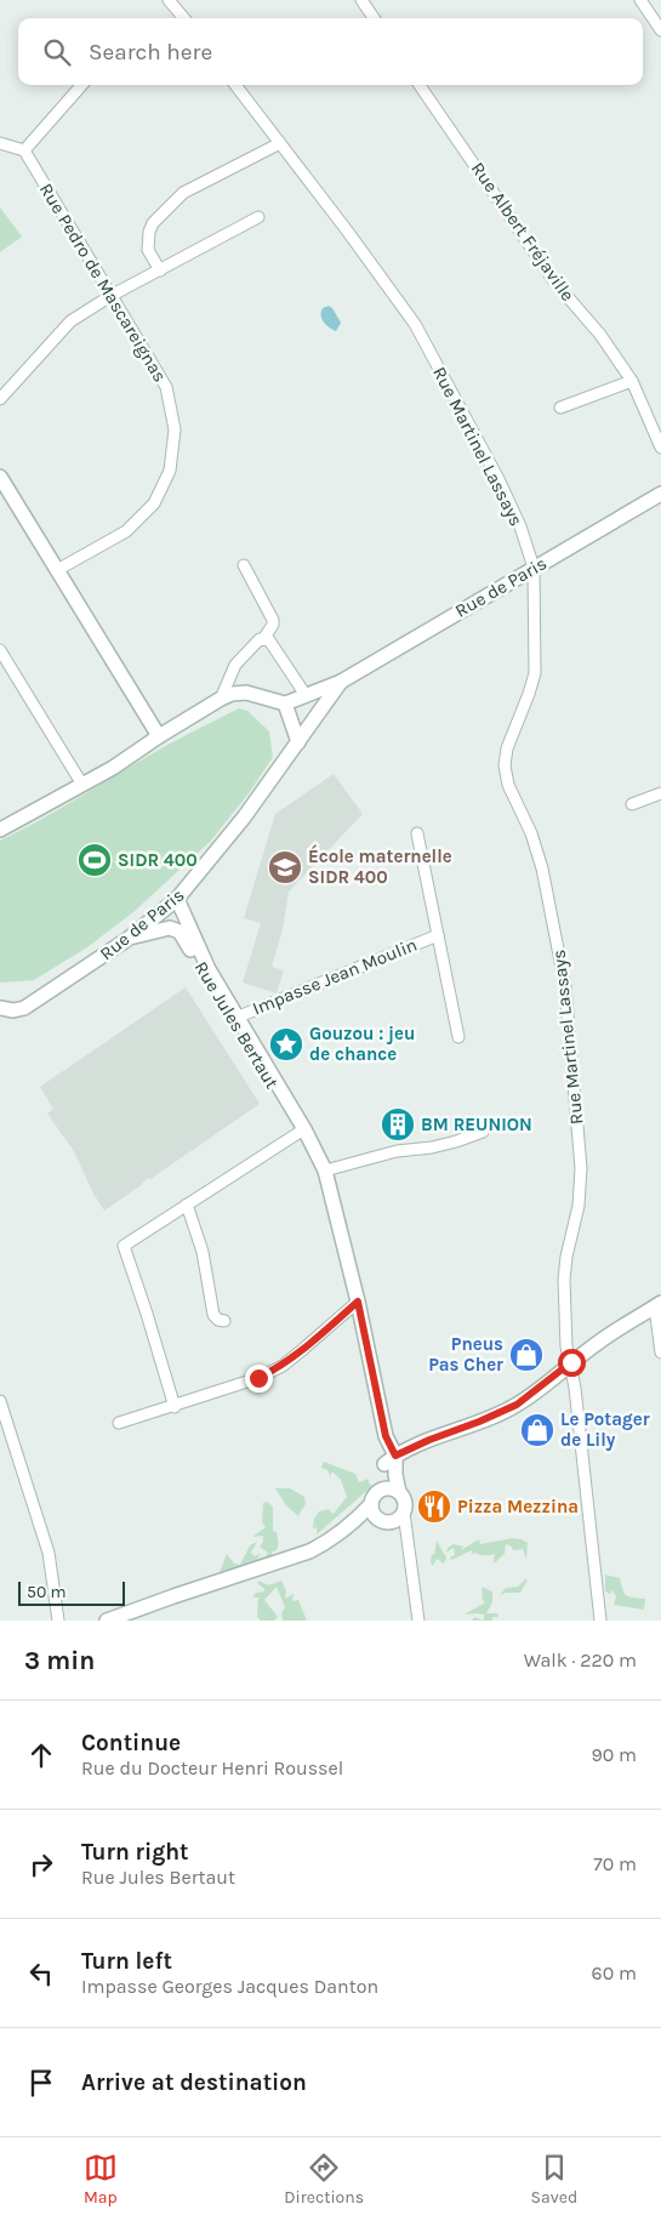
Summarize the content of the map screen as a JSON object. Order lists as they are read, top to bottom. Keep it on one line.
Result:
{"streets":{"street":["Rue Albert Fréjaville","Rue Pedro de Mascareignas","Rue Martinel Lassays","Rue de Paris","Impasse Jean Moulin","Rue Jules Bertaut"]},"crossings":[["Rue Martinel Lassays","Rue de Paris"],["Rue de Paris","Rue Jules Bertaut"],["Impasse Jean Moulin","Rue Jules Bertaut"]],"places":{"sports":["SIDR 400"],"school or university":["École maternelle SIDR 400"],"place":["Gouzou : jeu de chance"],"building":["BM REUNION"],"shop":["Pneus Pas Cher","Le Potager de Lily"],"restaurant":["Pizza Mezzina"]},"scale_bar":"50 m","page":{"search":"Search here","scale":"50 m","heading":["3 min","Walk · 220 m"],"list":[["Continue","Rue du Docteur Henri Roussel","90 m"],["Turn right","Rue Jules Bertaut","70 m"],["Turn left","Impasse Georges Jacques Danton","60 m"],"Arrive at destination"],"nav":["Map","Directions","Saved"]}}
